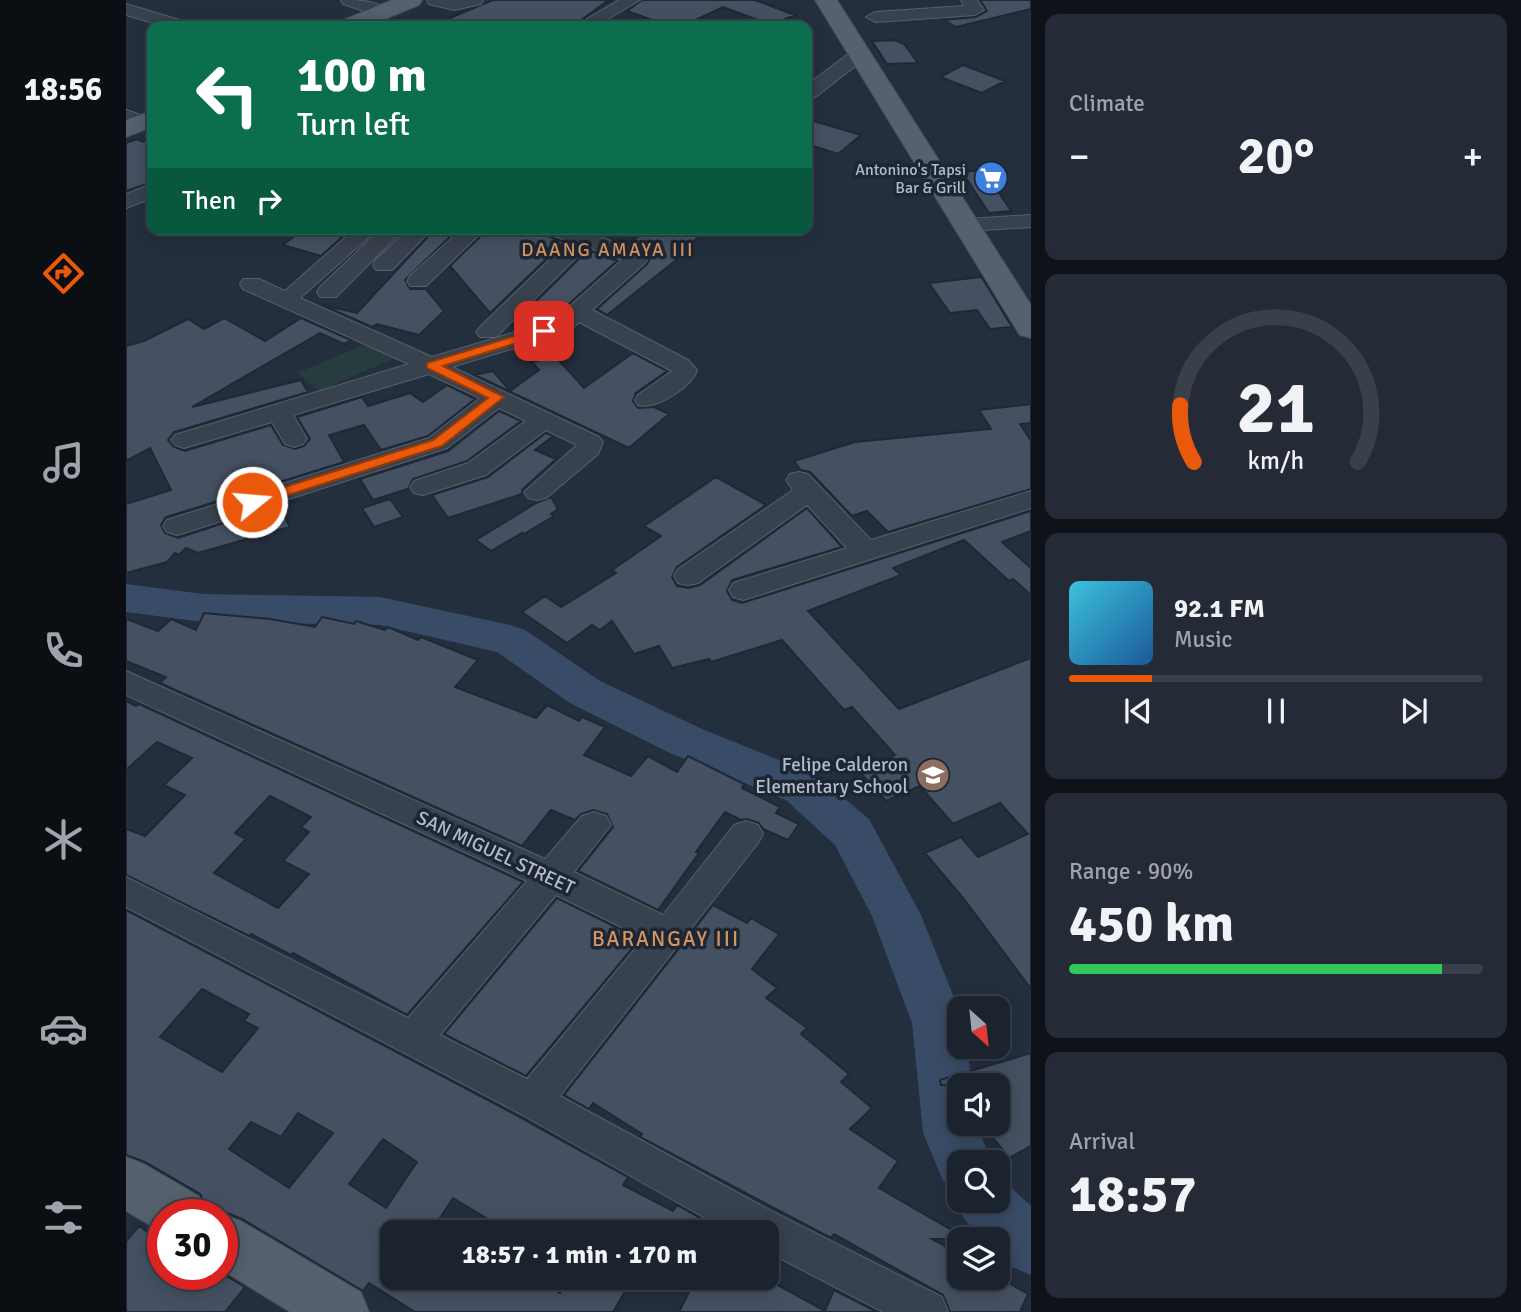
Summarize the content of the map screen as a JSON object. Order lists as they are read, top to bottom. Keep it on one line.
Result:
{"streets":{"street":["SAN MIGUEL STREET"]},"districts":["DAANG AMAYA III","BARANGAY III"],"places":{"supermarket":["Antonino's Tapsi Bar & Grill"],"school or university":["Felipe Calderon Elementary School"]},"north":"bottom right","page":{"tabs":"18:56","tile":["Climate",["Range · 90%","450 km"],["Arrival","18:57"]],"turn":["100 m","Turn left"],"heat":["−","20°","+"],"then":"Then","song":["92.1 FM","Music"],"limit":"30","trip":"18:57 · 1 min · 170 m","gauge":["21","km/h"]}}
